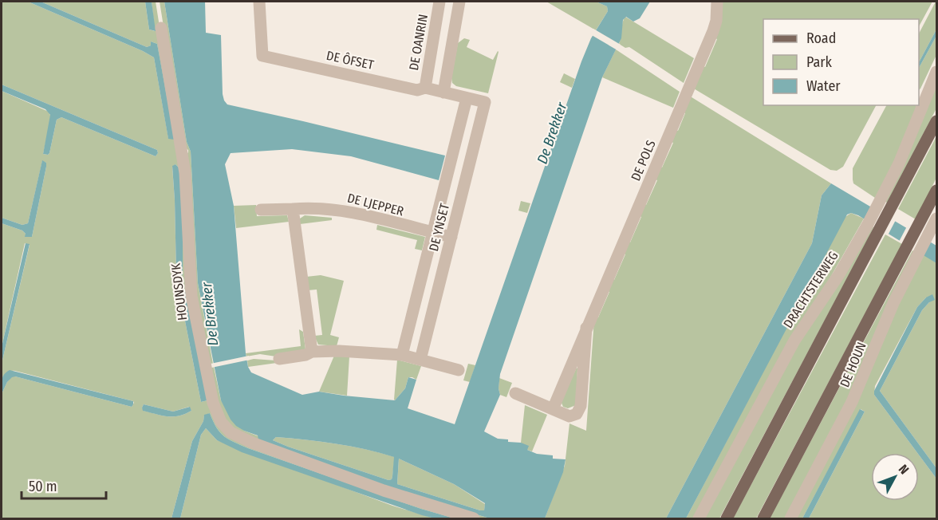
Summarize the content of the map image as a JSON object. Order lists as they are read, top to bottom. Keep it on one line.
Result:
{"streets":{"street":["DE OANRIN","DE ÔFSET","DE POLS","DE LJEPPER","DE YNSET","DRACHTSTERWEG","HOUNSDYK","DE HOUN"]},"crossings":[["DE OANRIN","DE ÔFSET"],["DE ÔFSET","DE YNSET"],["DE LJEPPER","DE YNSET"]],"water":["De Brekker"],"legend":["Road","Park","Water"],"scale_bar":"50 m","north":"top right"}
